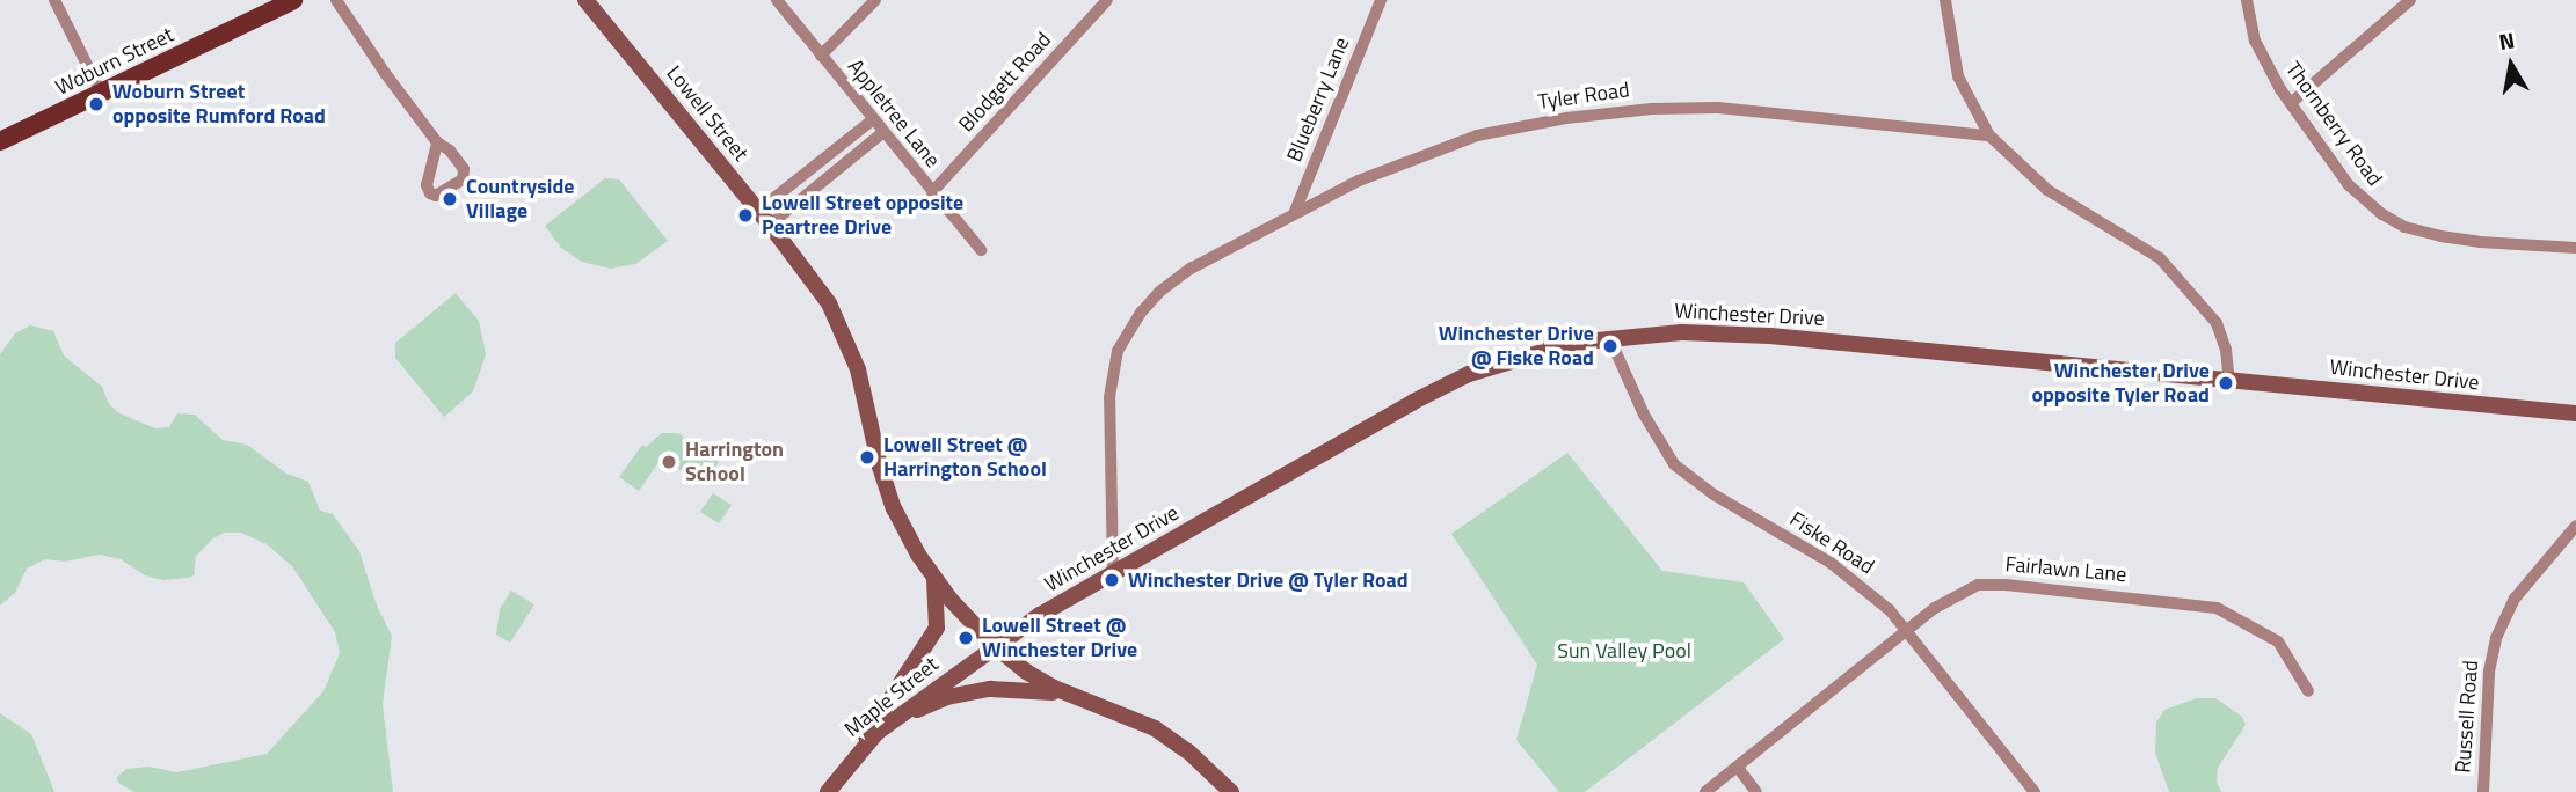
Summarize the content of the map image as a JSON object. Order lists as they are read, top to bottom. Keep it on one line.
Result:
{"streets":{"main road":["Woburn Street","Lowell Street","Winchester Drive","Maple Street"],"street":["Blodgett Road","Tyler Road","Blueberry Lane","Appletree Lane","Thornberry Road","Fiske Road","Fairlawn Lane","Russell Road"]},"crossings":[["Blodgett Road","Appletree Lane"],["Tyler Road","Blueberry Lane"],["Tyler Road","Winchester Drive"],["Lowell Street","Winchester Drive"],["Lowell Street","Maple Street"],["Winchester Drive","Fiske Road"],["Winchester Drive","Maple Street"],["Fiske Road","Fairlawn Lane"]],"parks":["Sun Valley Pool"],"places":["Woburn Street opposite Rumford Road","Countryside Village","Lowell Street opposite Peartree Drive","Winchester Drive @ Fiske Road","Winchester Drive opposite Tyler Road","Lowell Street @ Harrington School","Harrington School","Winchester Drive @ Tyler Road","Lowell Street @ Winchester Drive"],"north":"top"}
